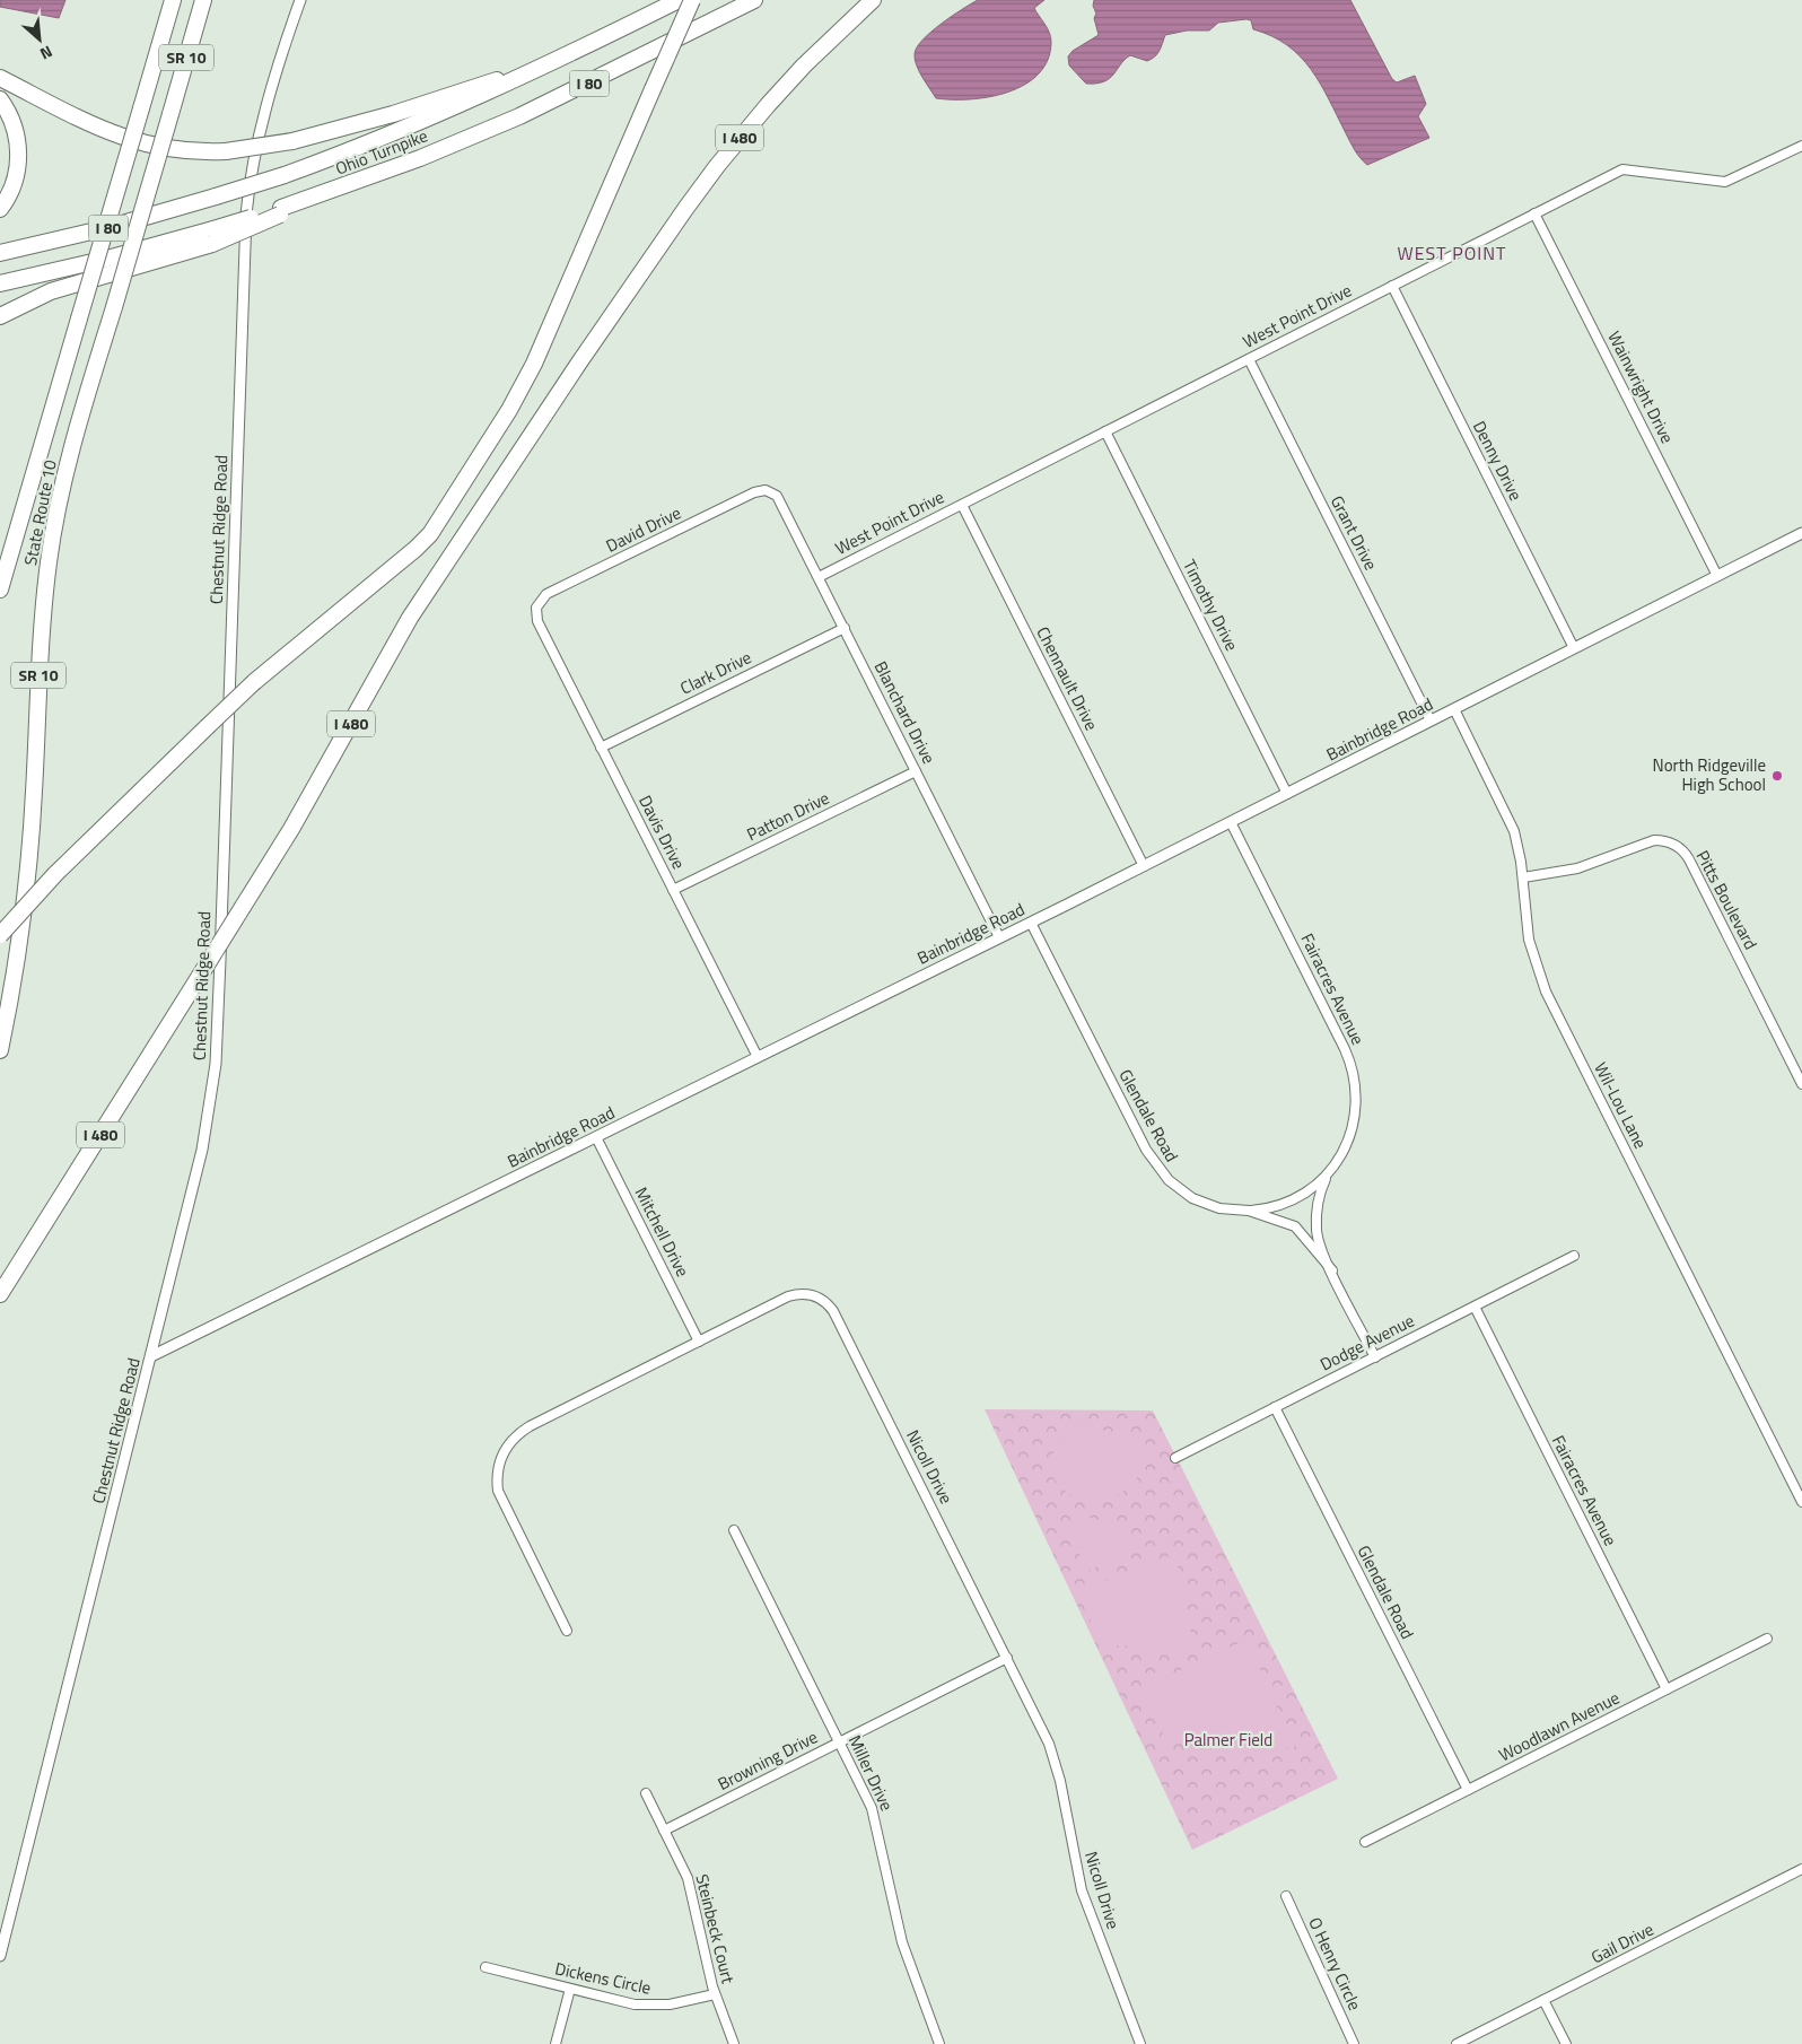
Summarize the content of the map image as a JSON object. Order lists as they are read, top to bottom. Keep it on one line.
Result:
{"streets":{"highway":["SR 10","I 80","I 480","Ohio Turnpike","State Route 10"],"street":["West Point Drive","Wainwright Drive","Denny Drive","Chestnut Ridge Road","David Drive","Grant Drive","Timothy Drive","Clark Drive","Chennault Drive","Blanchard Drive","Bainbridge Road","Patton Drive","Davis Drive","Pitts Boulevard","Fairacres Avenue","Wil-Lou Lane","Glendale Road","Mitchell Drive","Dodge Avenue","Nicoll Drive","Woodlawn Avenue","Browning Drive","Miller Drive","Steinbeck Court","Gail Drive","O Henry Circle","Dickens Circle"]},"crossings":[["West Point Drive","Wainwright Drive"],["West Point Drive","Denny Drive"],["West Point Drive","Grant Drive"],["West Point Drive","Timothy Drive"],["West Point Drive","Chennault Drive"],["West Point Drive","Blanchard Drive"],["Wainwright Drive","Bainbridge Road"],["Denny Drive","Bainbridge Road"],["Chestnut Ridge Road","Bainbridge Road"],["David Drive","Blanchard Drive"],["David Drive","Davis Drive"],["Grant Drive","Bainbridge Road"],["Timothy Drive","Bainbridge Road"],["Clark Drive","Blanchard Drive"],["Clark Drive","Davis Drive"],["Chennault Drive","Bainbridge Road"],["Blanchard Drive","Bainbridge Road"],["Blanchard Drive","Patton Drive"],["Bainbridge Road","Davis Drive"],["Bainbridge Road","Fairacres Avenue"],["Bainbridge Road","Wil-Lou Lane"],["Bainbridge Road","Glendale Road"],["Bainbridge Road","Mitchell Drive"],["Patton Drive","Davis Drive"],["Pitts Boulevard","Wil-Lou Lane"],["Fairacres Avenue","Glendale Road"],["Fairacres Avenue","Dodge Avenue"],["Fairacres Avenue","Woodlawn Avenue"],["Glendale Road","Dodge Avenue"],["Glendale Road","Woodlawn Avenue"],["Mitchell Drive","Nicoll Drive"],["Nicoll Drive","Browning Drive"],["Browning Drive","Miller Drive"],["Browning Drive","Steinbeck Court"],["Steinbeck Court","Dickens Circle"]],"districts":["WEST POINT"],"parks":["Palmer Field"],"places":["North Ridgeville High School"],"north":"bottom right"}
